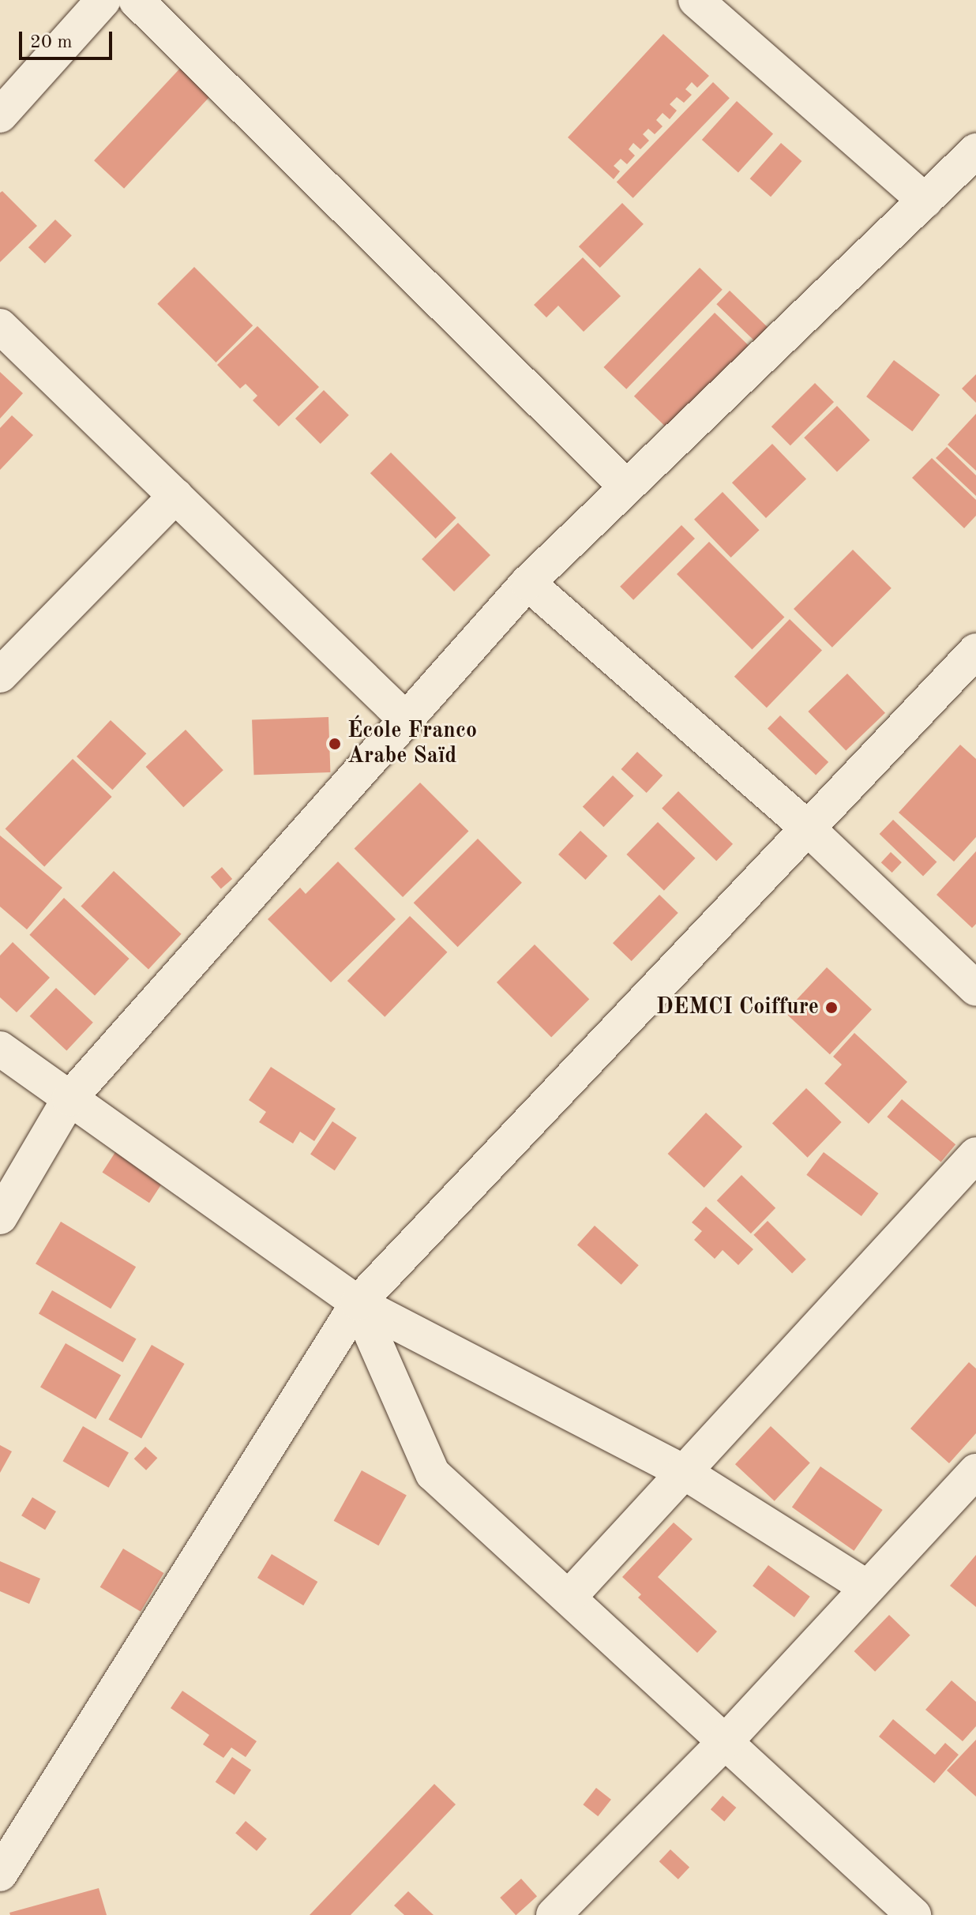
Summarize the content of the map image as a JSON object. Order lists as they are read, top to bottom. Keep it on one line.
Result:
{"places":["École Franco Arabe Saïd","DEMCI Coiffure"],"scale_bar":"20 m"}
